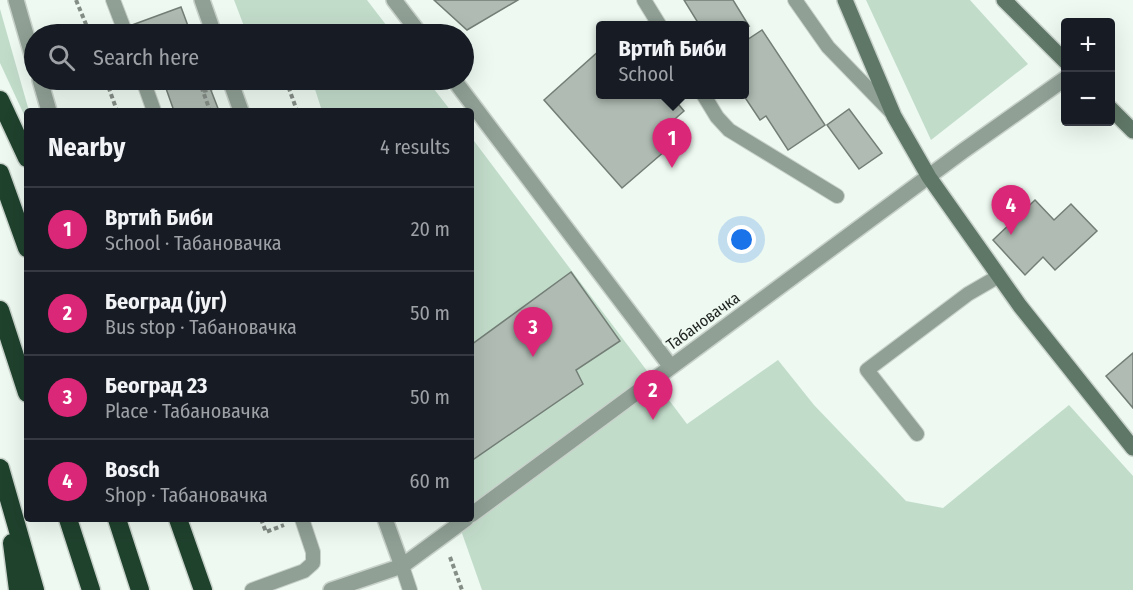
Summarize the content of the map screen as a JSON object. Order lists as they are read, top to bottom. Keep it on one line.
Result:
{"streets":{"street":["Табановачка"]},"page":{"map_buttons":["+","−"],"popup":["Вртић Биби","School"],"search":"Search here","heading":["Nearby","4 results"],"pins":["1","4","3","2"],"list":[{"mark":"1","name":"Вртић Биби","note":"School · Табановачка","value":"20 m"},{"mark":"2","name":"Београд (југ)","note":"Bus stop · Табановачка","value":"50 m"},{"mark":"3","name":"Београд 23","note":"Place · Табановачка","value":"50 m"},{"mark":"4","name":"Bosch","note":"Shop · Табановачка","value":"60 m"}]}}
